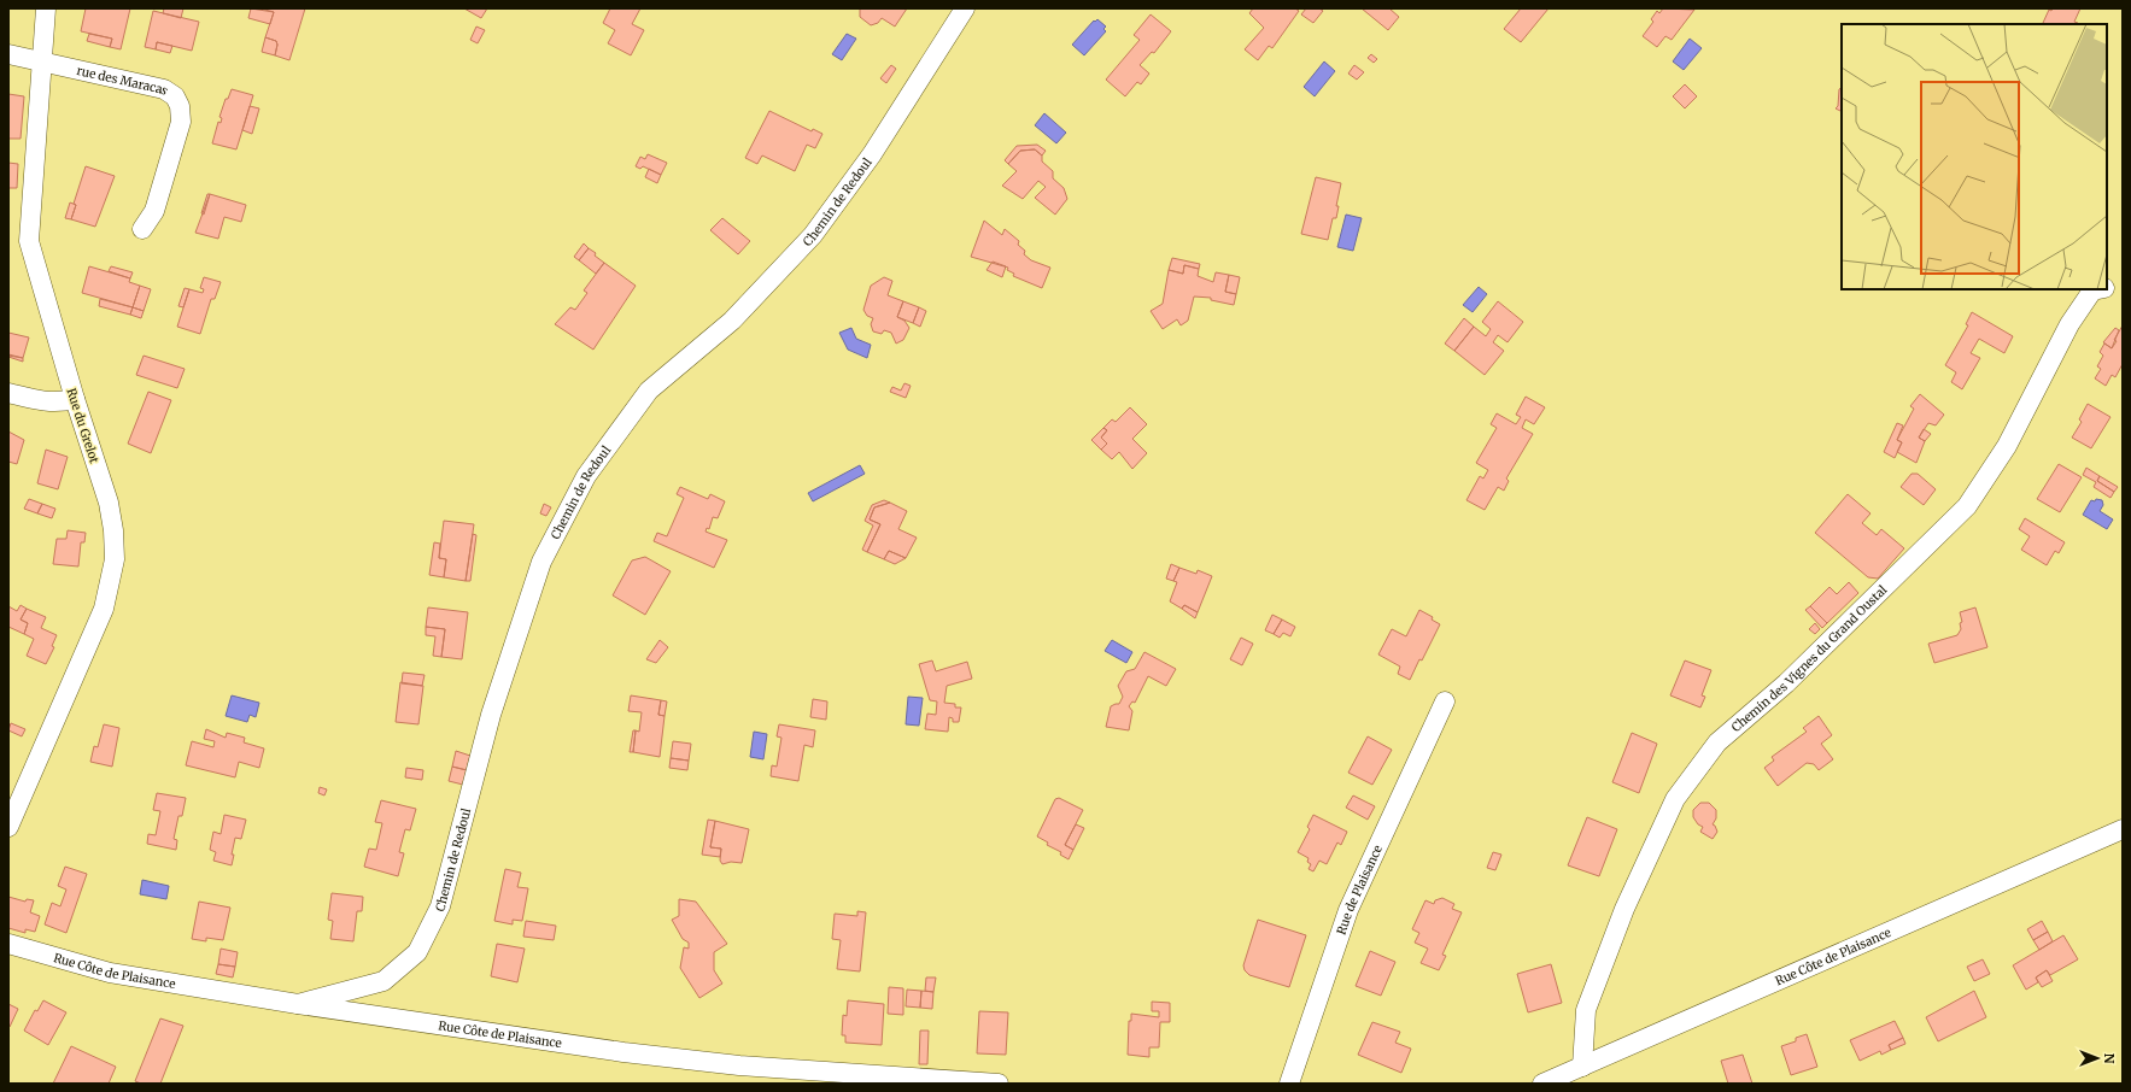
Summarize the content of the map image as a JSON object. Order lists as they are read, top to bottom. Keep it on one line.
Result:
{"streets":{"street":["rue des Maracas","Chemin de Redoul","Rue du Grelot","Chemin des Vignes du Grand Oustal","Rue de Plaisance","Rue Côte de Plaisance"]},"crossings":[["rue des Maracas","Rue du Grelot"],["Chemin de Redoul","Rue Côte de Plaisance"],["Chemin des Vignes du Grand Oustal","Rue Côte de Plaisance"]],"north":"right"}
